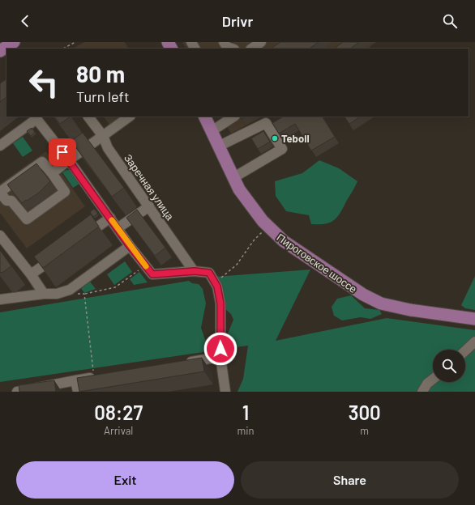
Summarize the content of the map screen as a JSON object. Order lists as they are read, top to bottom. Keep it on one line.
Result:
{"streets":{"main road":["Пироговское шоссе"],"street":["Заречная улица"]},"places":["Teboil"],"page":{"header":"Drivr","turn":["80 m","Turn left"],"eta":["08:27","Arrival","1","min","300","m"],"buttons":["Exit","Share"]}}
